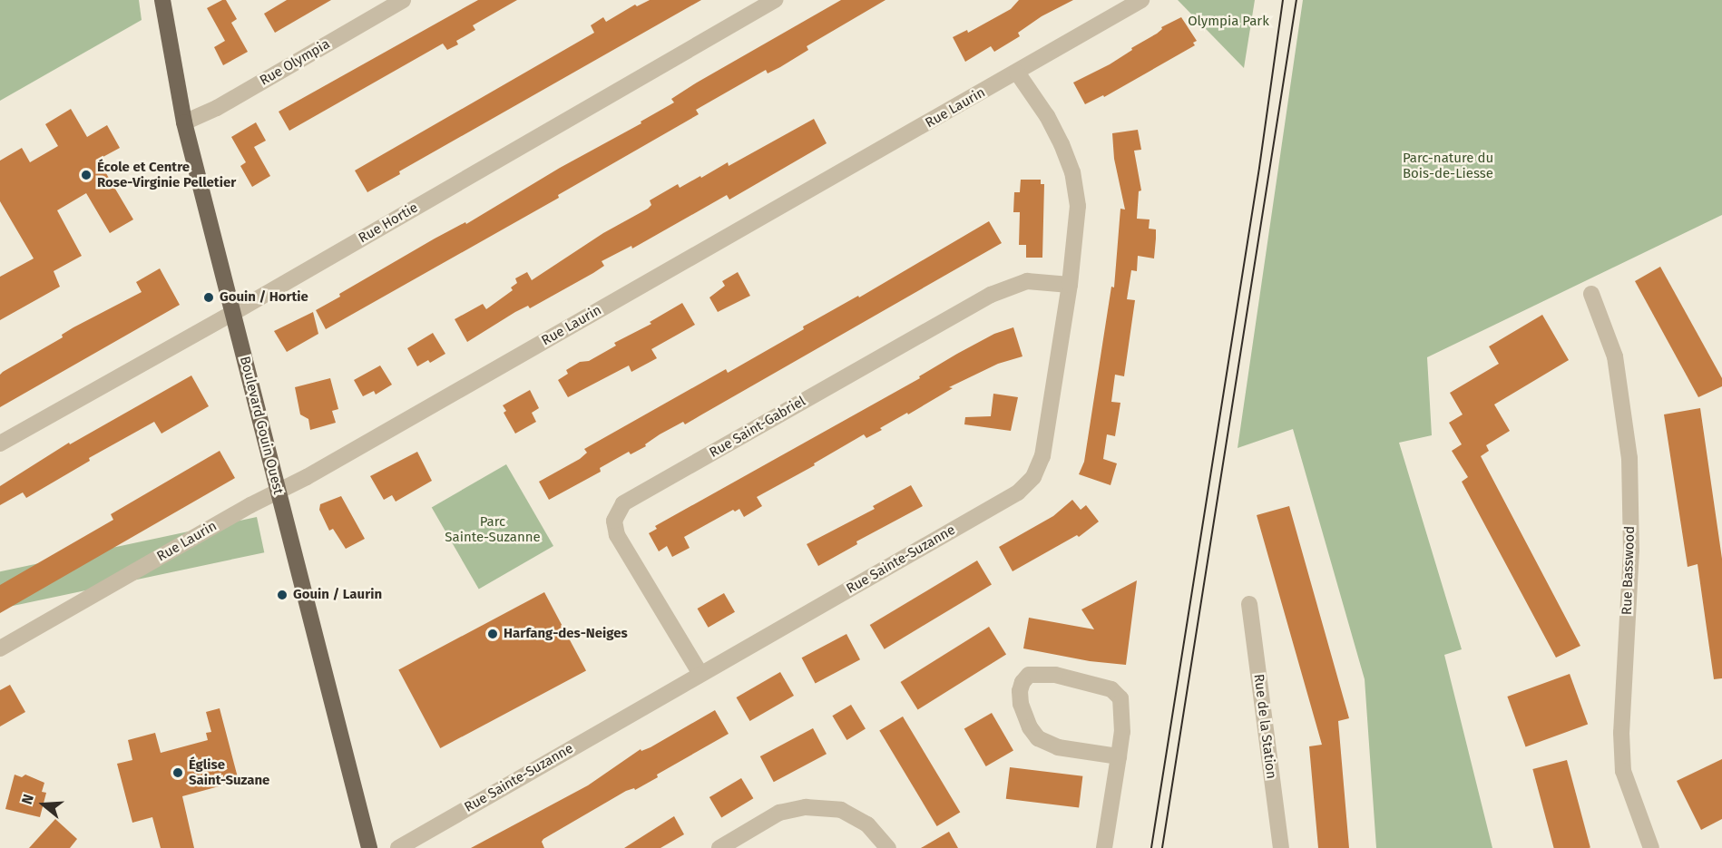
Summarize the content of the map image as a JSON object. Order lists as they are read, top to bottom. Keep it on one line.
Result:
{"streets":{"main road":["Boulevard Gouin Ouest"],"street":["Rue Olympia","Rue Laurin","Rue Hortie","Rue Saint-Gabriel","Rue Sainte-Suzanne","Rue Basswood","Rue de la Station"]},"crossings":[["Rue Olympia","Boulevard Gouin Ouest"],["Rue Laurin","Boulevard Gouin Ouest"],["Rue Laurin","Rue Sainte-Suzanne"],["Rue Hortie","Boulevard Gouin Ouest"],["Rue Saint-Gabriel","Rue Sainte-Suzanne"]],"parks":["Olympia Park","Parc-nature du Bois-de-Liesse","Parc Sainte-Suzanne"],"places":["École et Centre Rose-Virginie Pelletier","Gouin / Hortie","Gouin / Laurin","Harfang-des-Neiges","Église Saint-Suzane"],"north":"left"}
